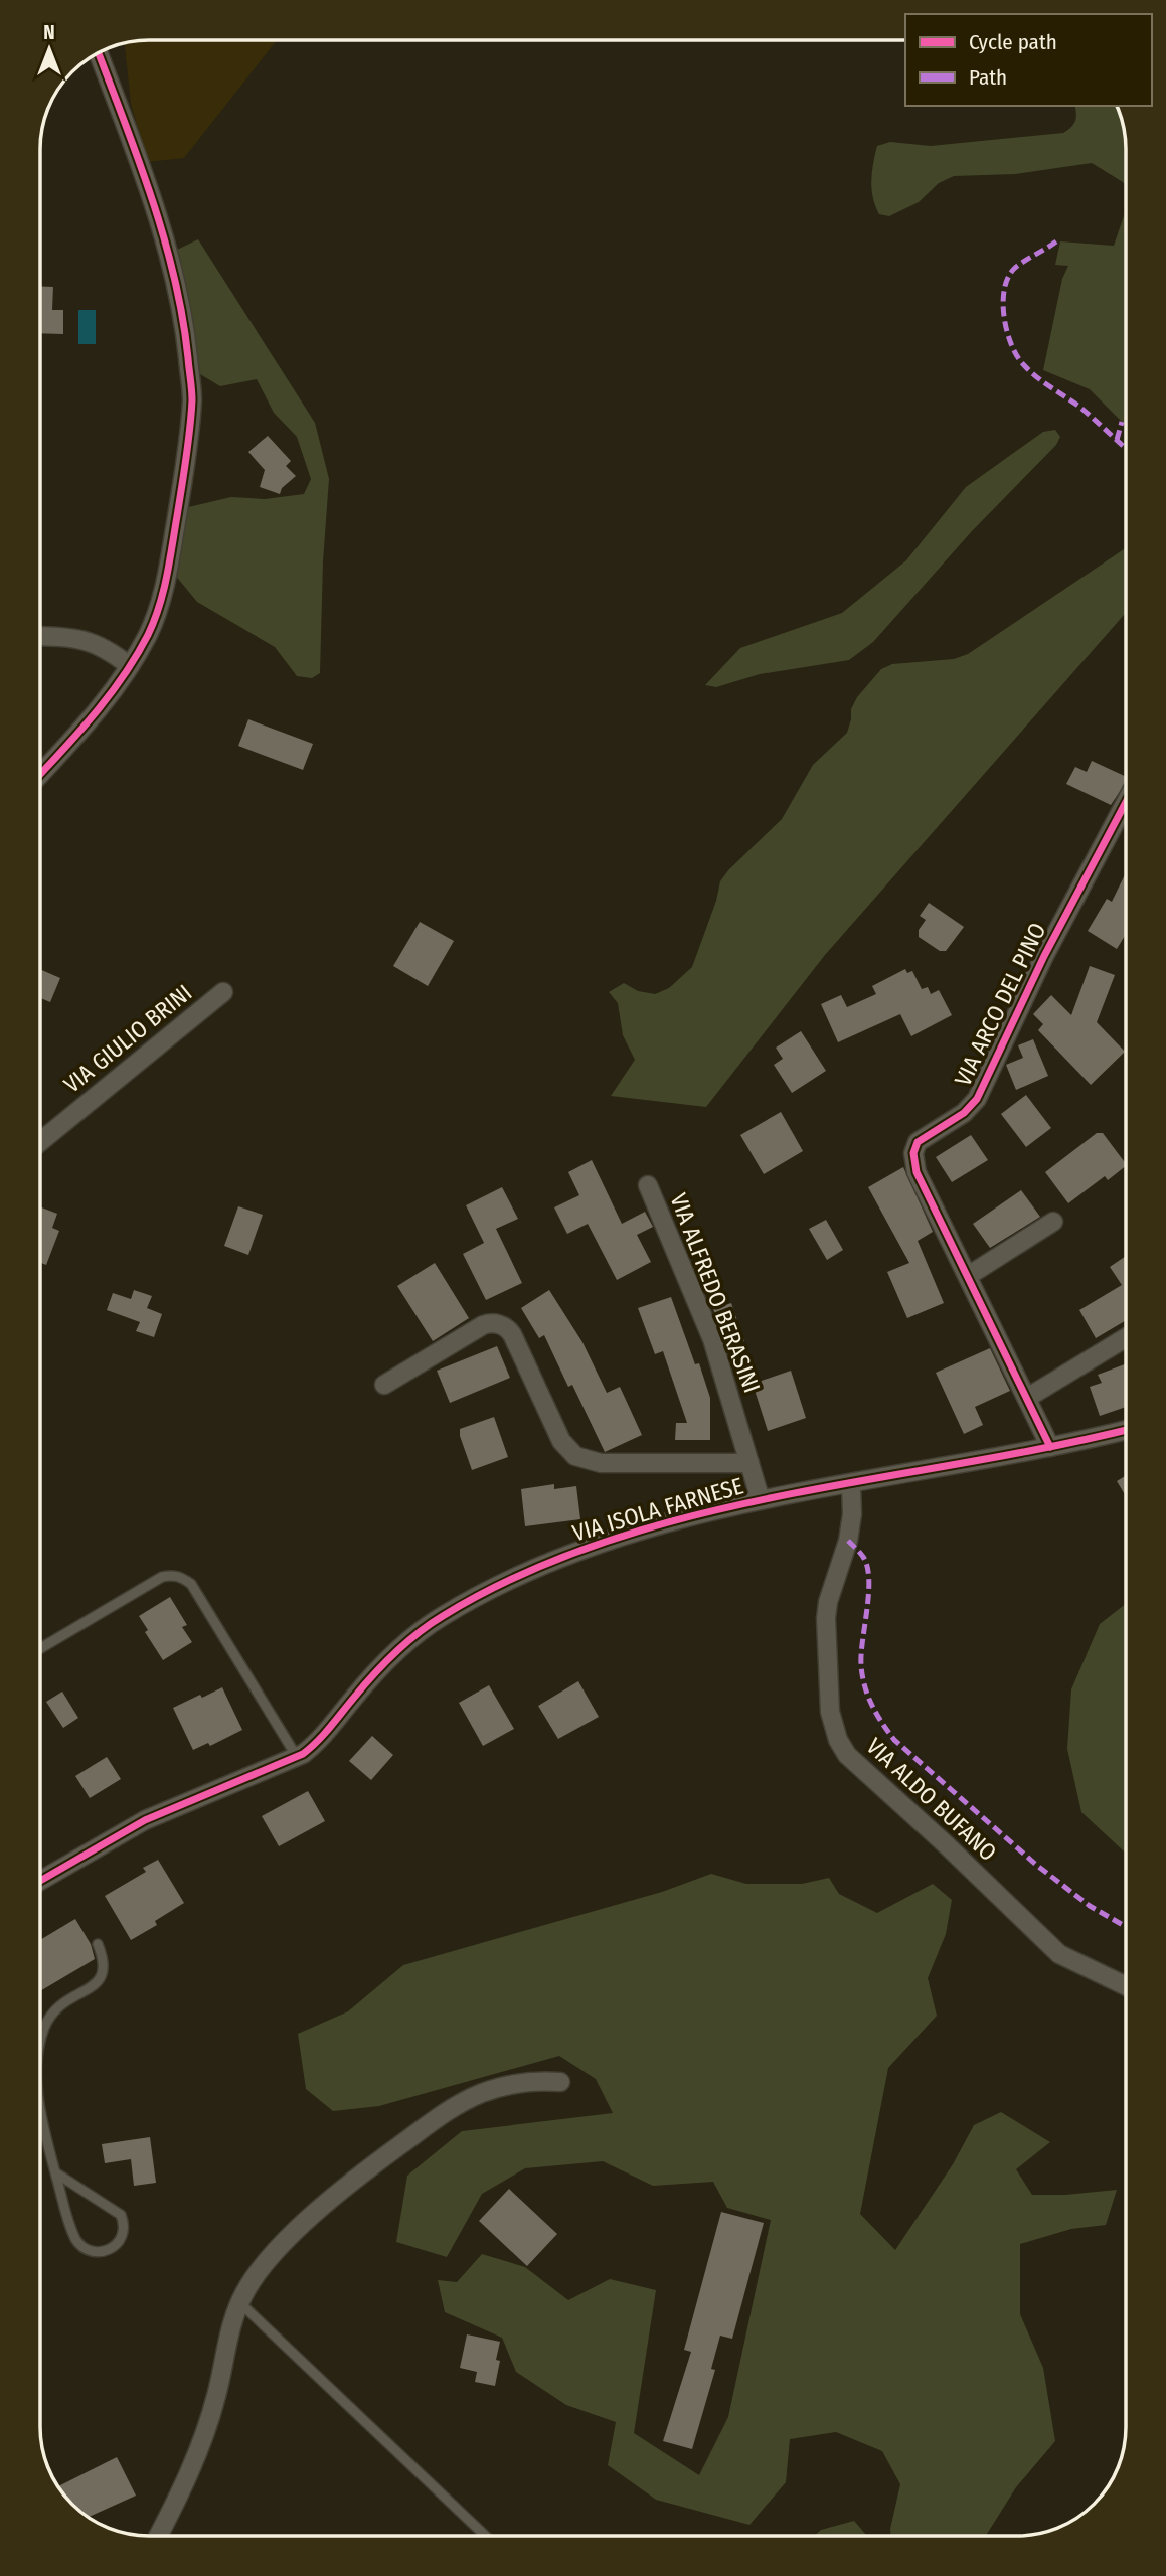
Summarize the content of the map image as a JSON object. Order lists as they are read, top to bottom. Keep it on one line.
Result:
{"streets":{"street":["VIA ARCO DEL PINO","VIA GIULIO BRINI","VIA ALFREDO BERASINI","VIA ISOLA FARNESE","VIA ALDO BUFANO"]},"crossings":[["VIA ARCO DEL PINO","VIA ISOLA FARNESE"],["VIA ALFREDO BERASINI","VIA ISOLA FARNESE"],["VIA ISOLA FARNESE","VIA ALDO BUFANO"]],"legend":["Cycle path","Path"],"north":"top"}
